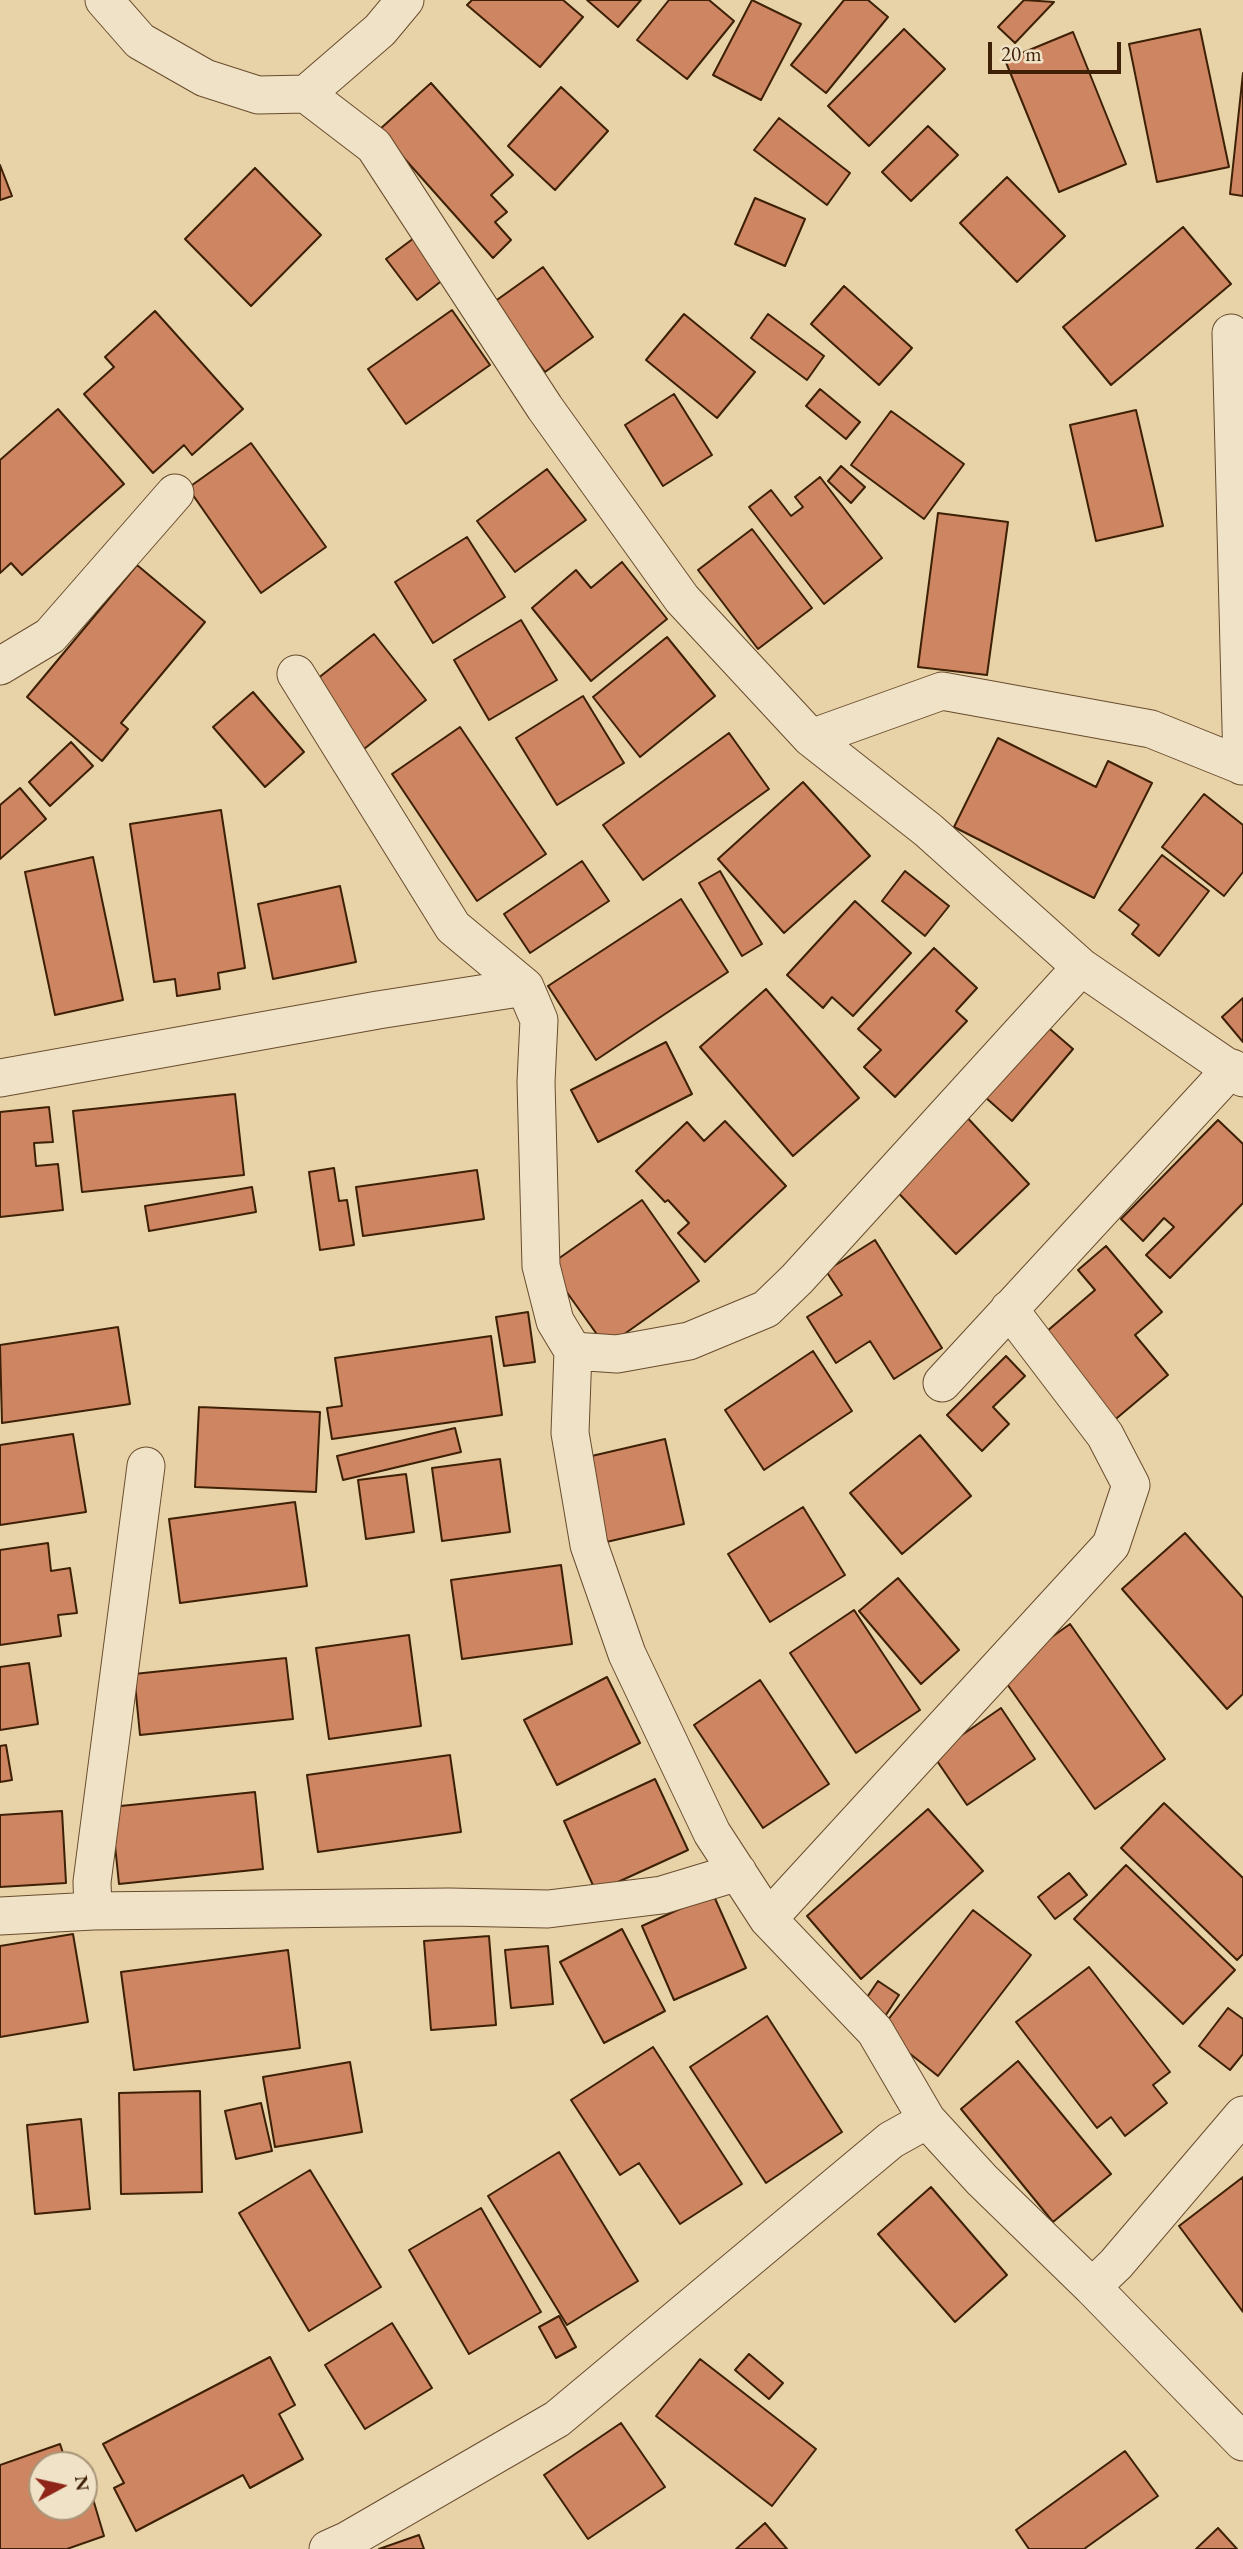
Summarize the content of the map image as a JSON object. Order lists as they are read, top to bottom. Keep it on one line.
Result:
{"scale_bar":"20 m","north":"right"}
